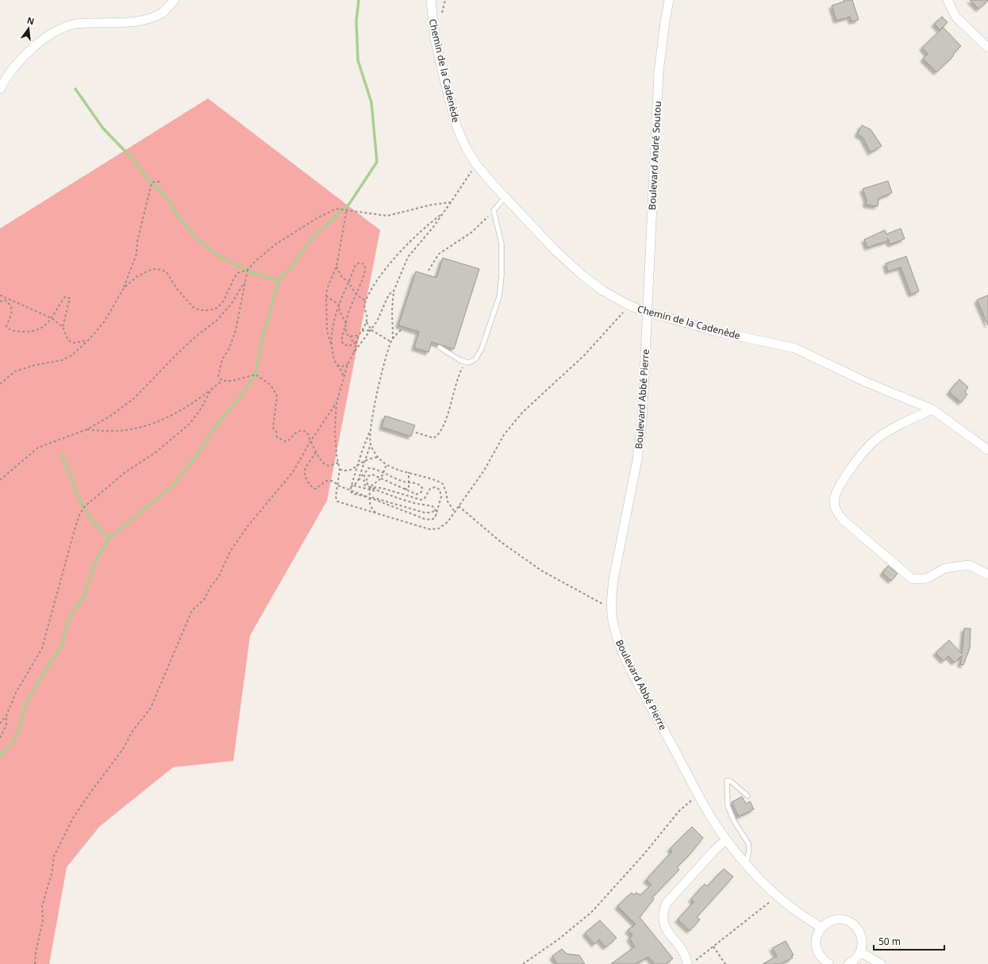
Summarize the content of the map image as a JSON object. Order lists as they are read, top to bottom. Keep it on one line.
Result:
{"streets":{"street":["Chemin de la Cadenède","Boulevard André Soutou","Boulevard Abbé Pierre"]},"crossings":[["Chemin de la Cadenède","Boulevard André Soutou"],["Chemin de la Cadenède","Boulevard Abbé Pierre"],["Boulevard André Soutou","Boulevard Abbé Pierre"]],"scale_bar":"50 m","north":"top"}
